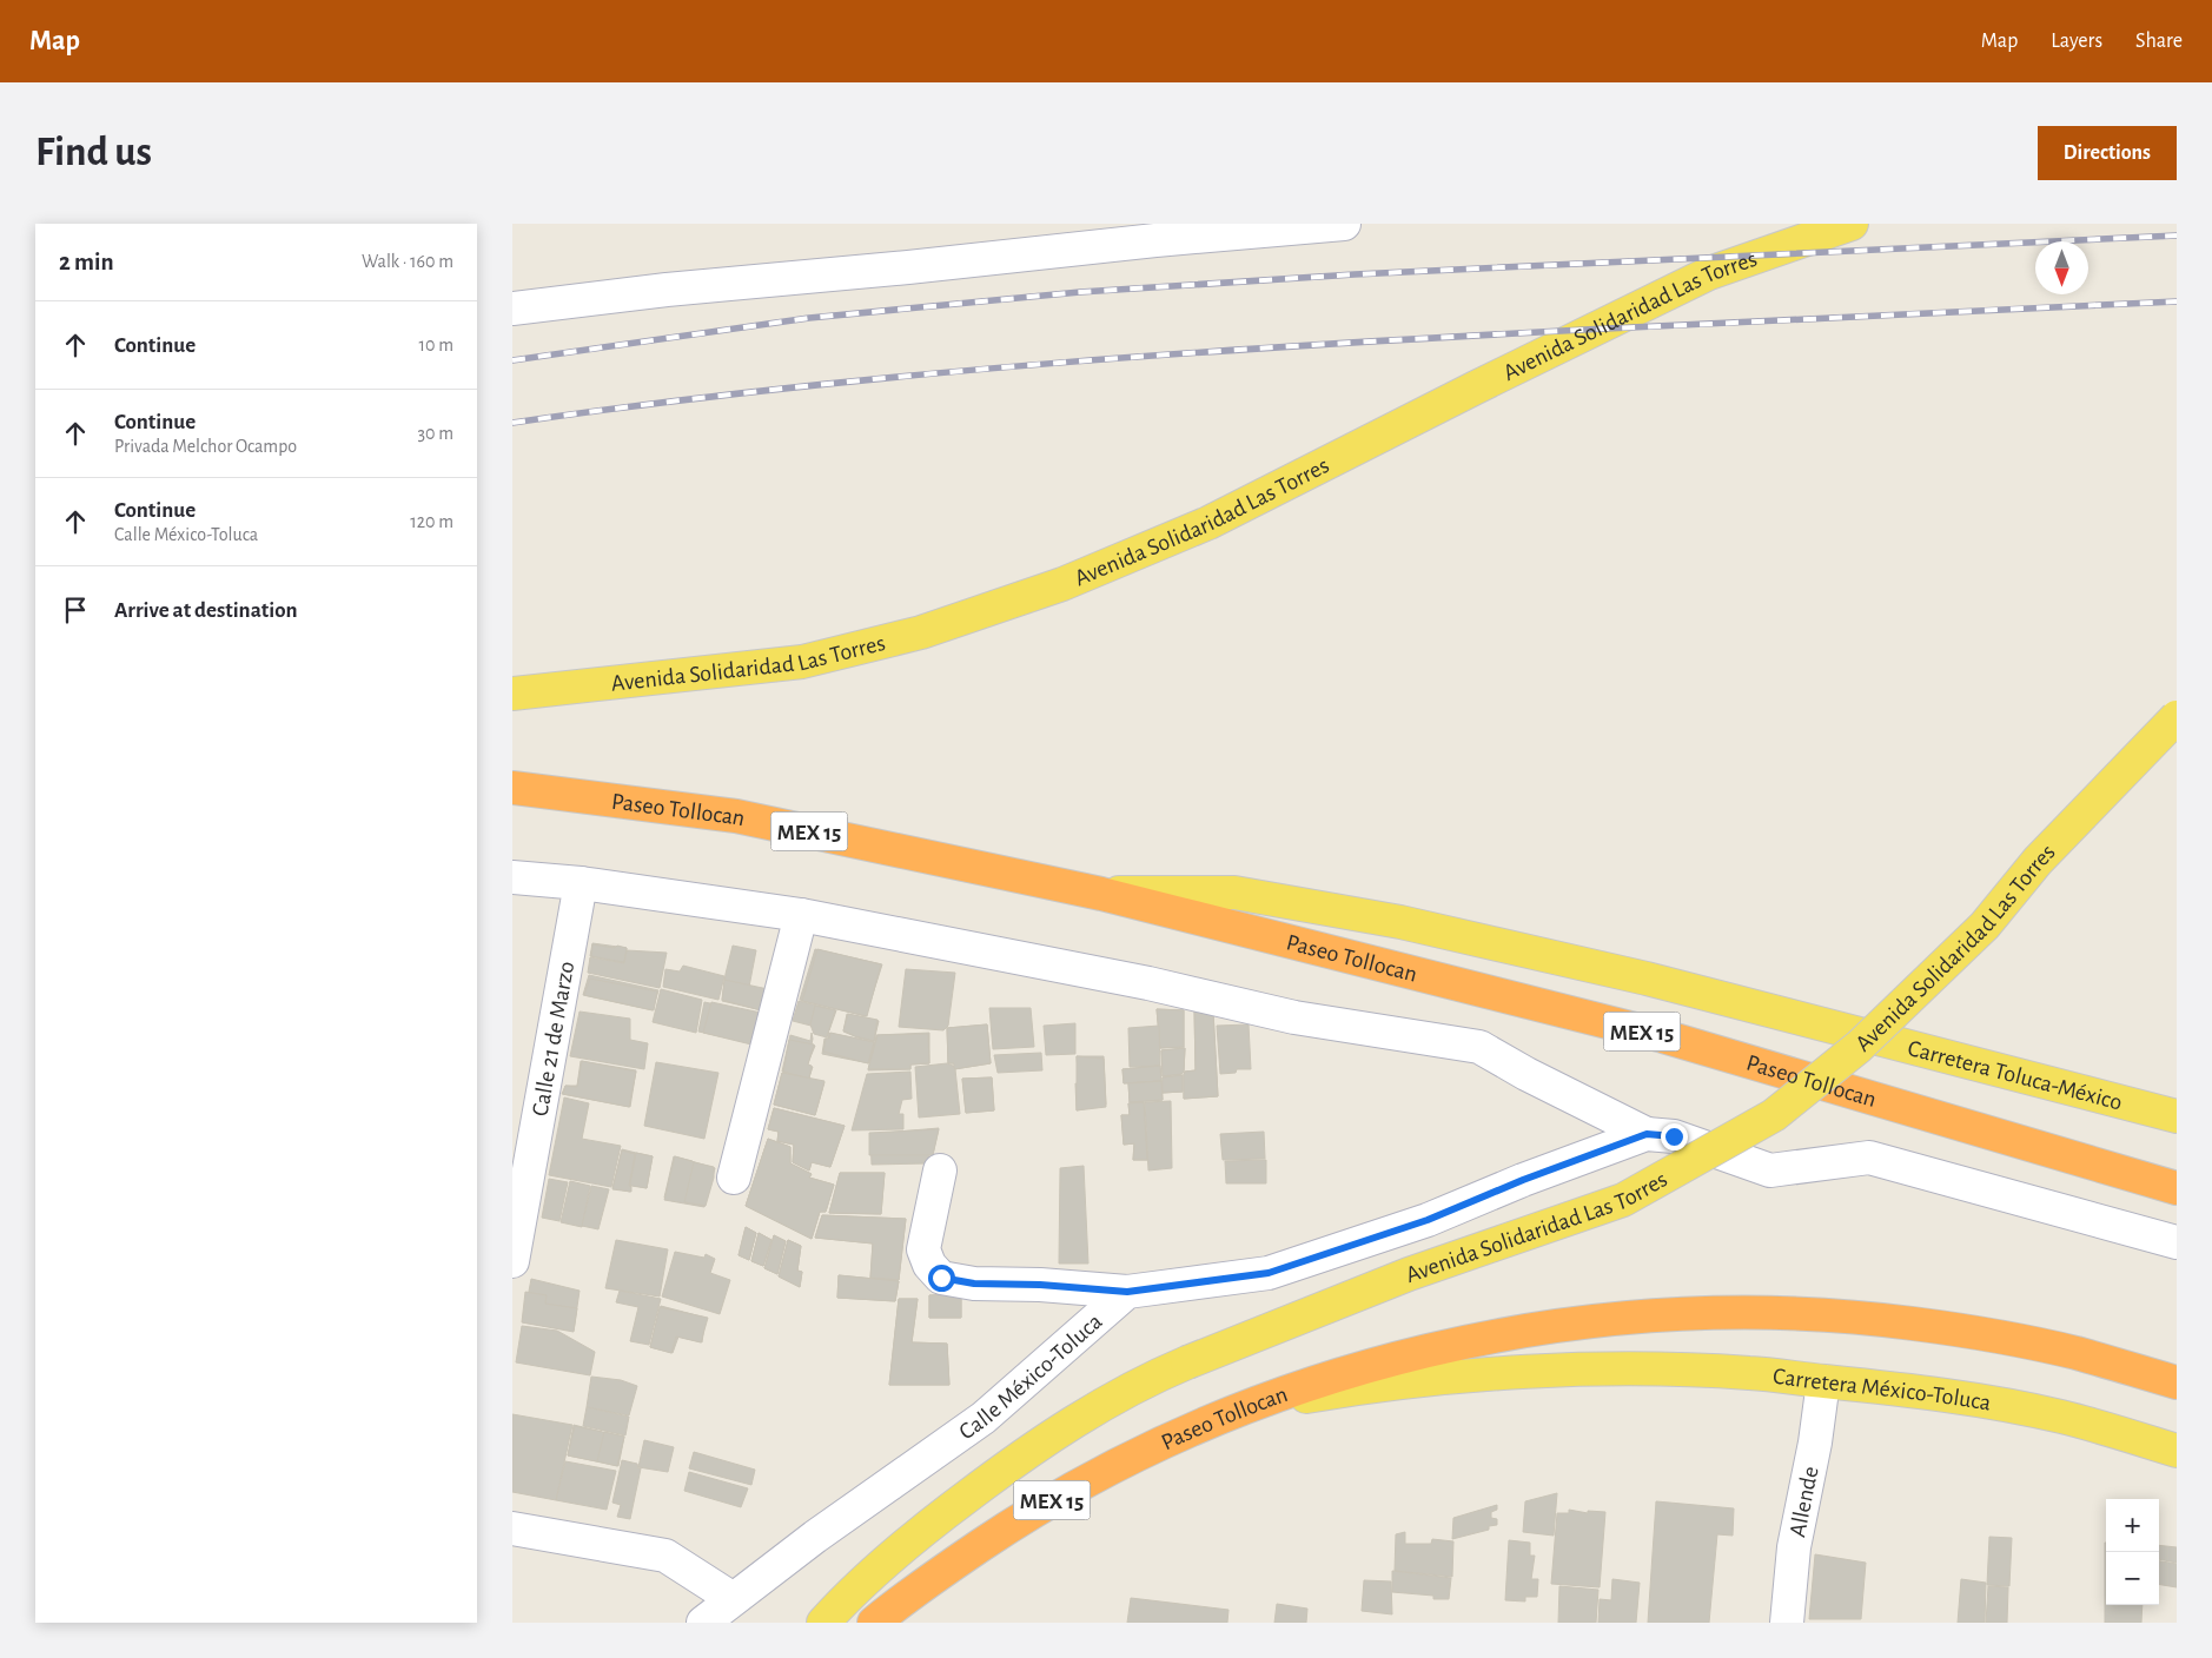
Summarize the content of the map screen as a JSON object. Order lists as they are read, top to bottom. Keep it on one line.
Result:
{"streets":{"highway":["Paseo Tollocan","MEX 15"],"main road":["Avenida Solidaridad Las Torres","Carretera Toluca-México","Carretera México-Toluca"],"street":["Calle 21 de Marzo","Calle México-Toluca","Allende"]},"crossings":[["Paseo Tollocan","Carretera Toluca-México"],["Paseo Tollocan","Carretera México-Toluca"],["Carretera México-Toluca","Allende"]],"north":"bottom","page":{"header":"Map","nav":["Map","Layers","Share"],"buttons":"Directions","title":"Find us","heading":["2 min","Walk · 160 m"],"list":[["Continue","10 m"],["Continue","Privada Melchor Ocampo","30 m"],["Continue","Calle México-Toluca","120 m"],"Arrive at destination"],"map_buttons":["+","−"]}}
